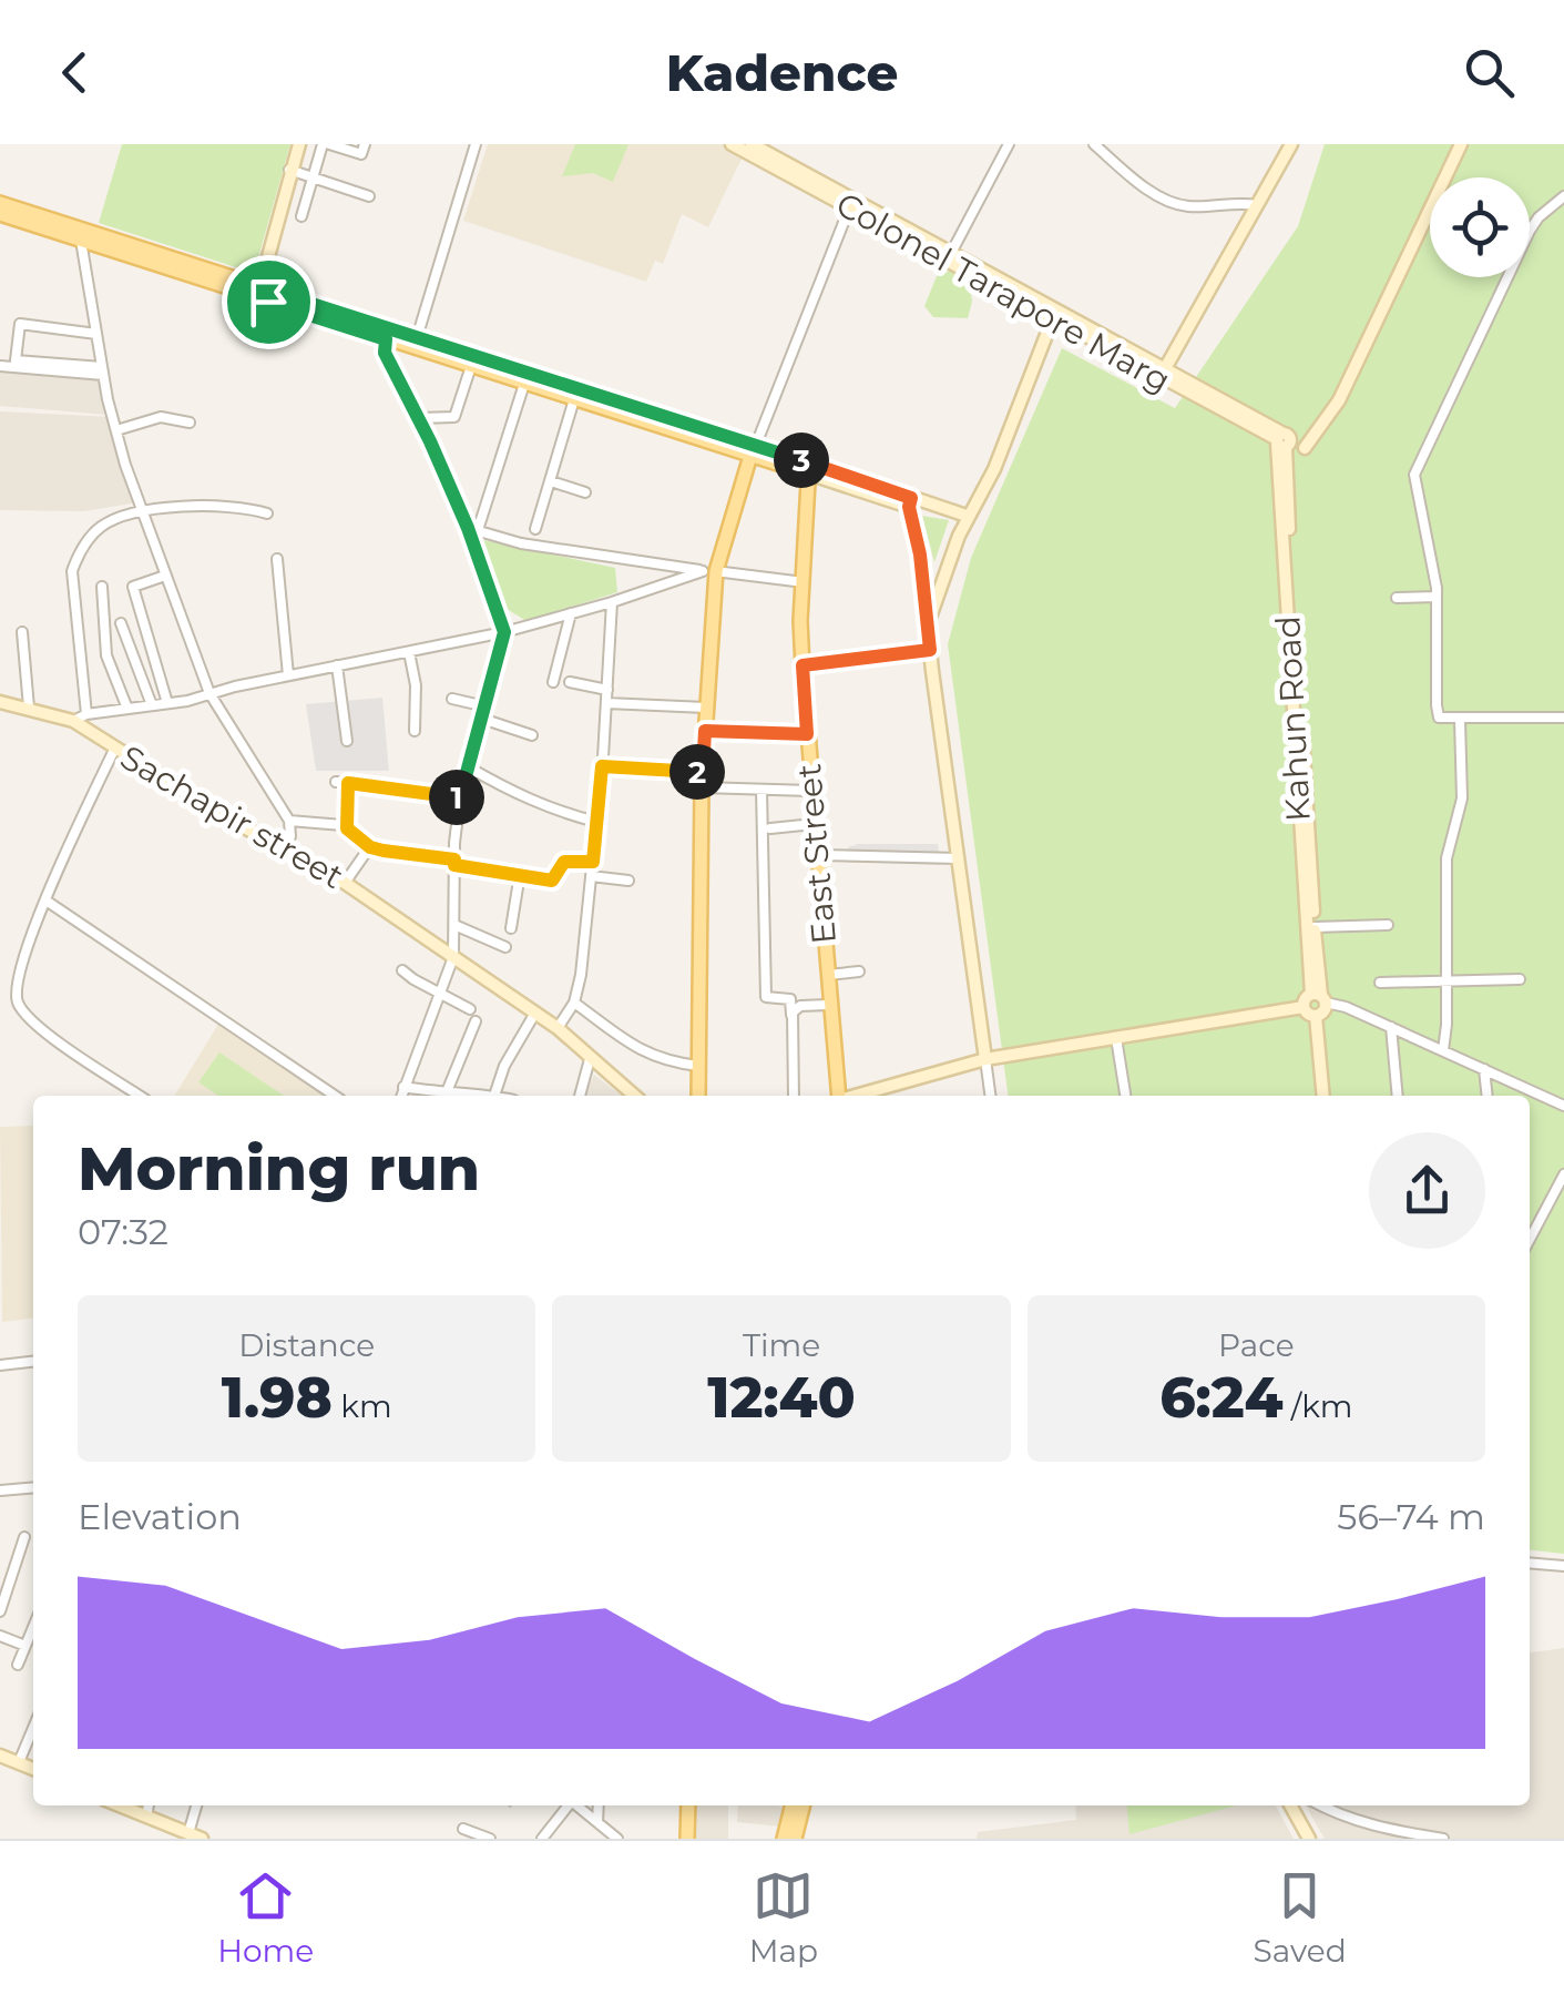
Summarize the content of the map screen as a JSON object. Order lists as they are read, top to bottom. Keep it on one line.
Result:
{"streets":{"main road":["East Street"],"street":["Colonel Tarapore Marg","Kahun Road","Sachapir street"]},"crossings":[["Colonel Tarapore Marg","Kahun Road"]],"page":{"header":"Kadence","pins":["3","2","1"],"heading":["Morning run","07:32"],"stats":[["Distance","1.98 km"],["Time","12:40"],["Pace","6:24 /km"]],"chart":["Elevation","56–74 m"],"tabs":["Home","Map","Saved"]}}
